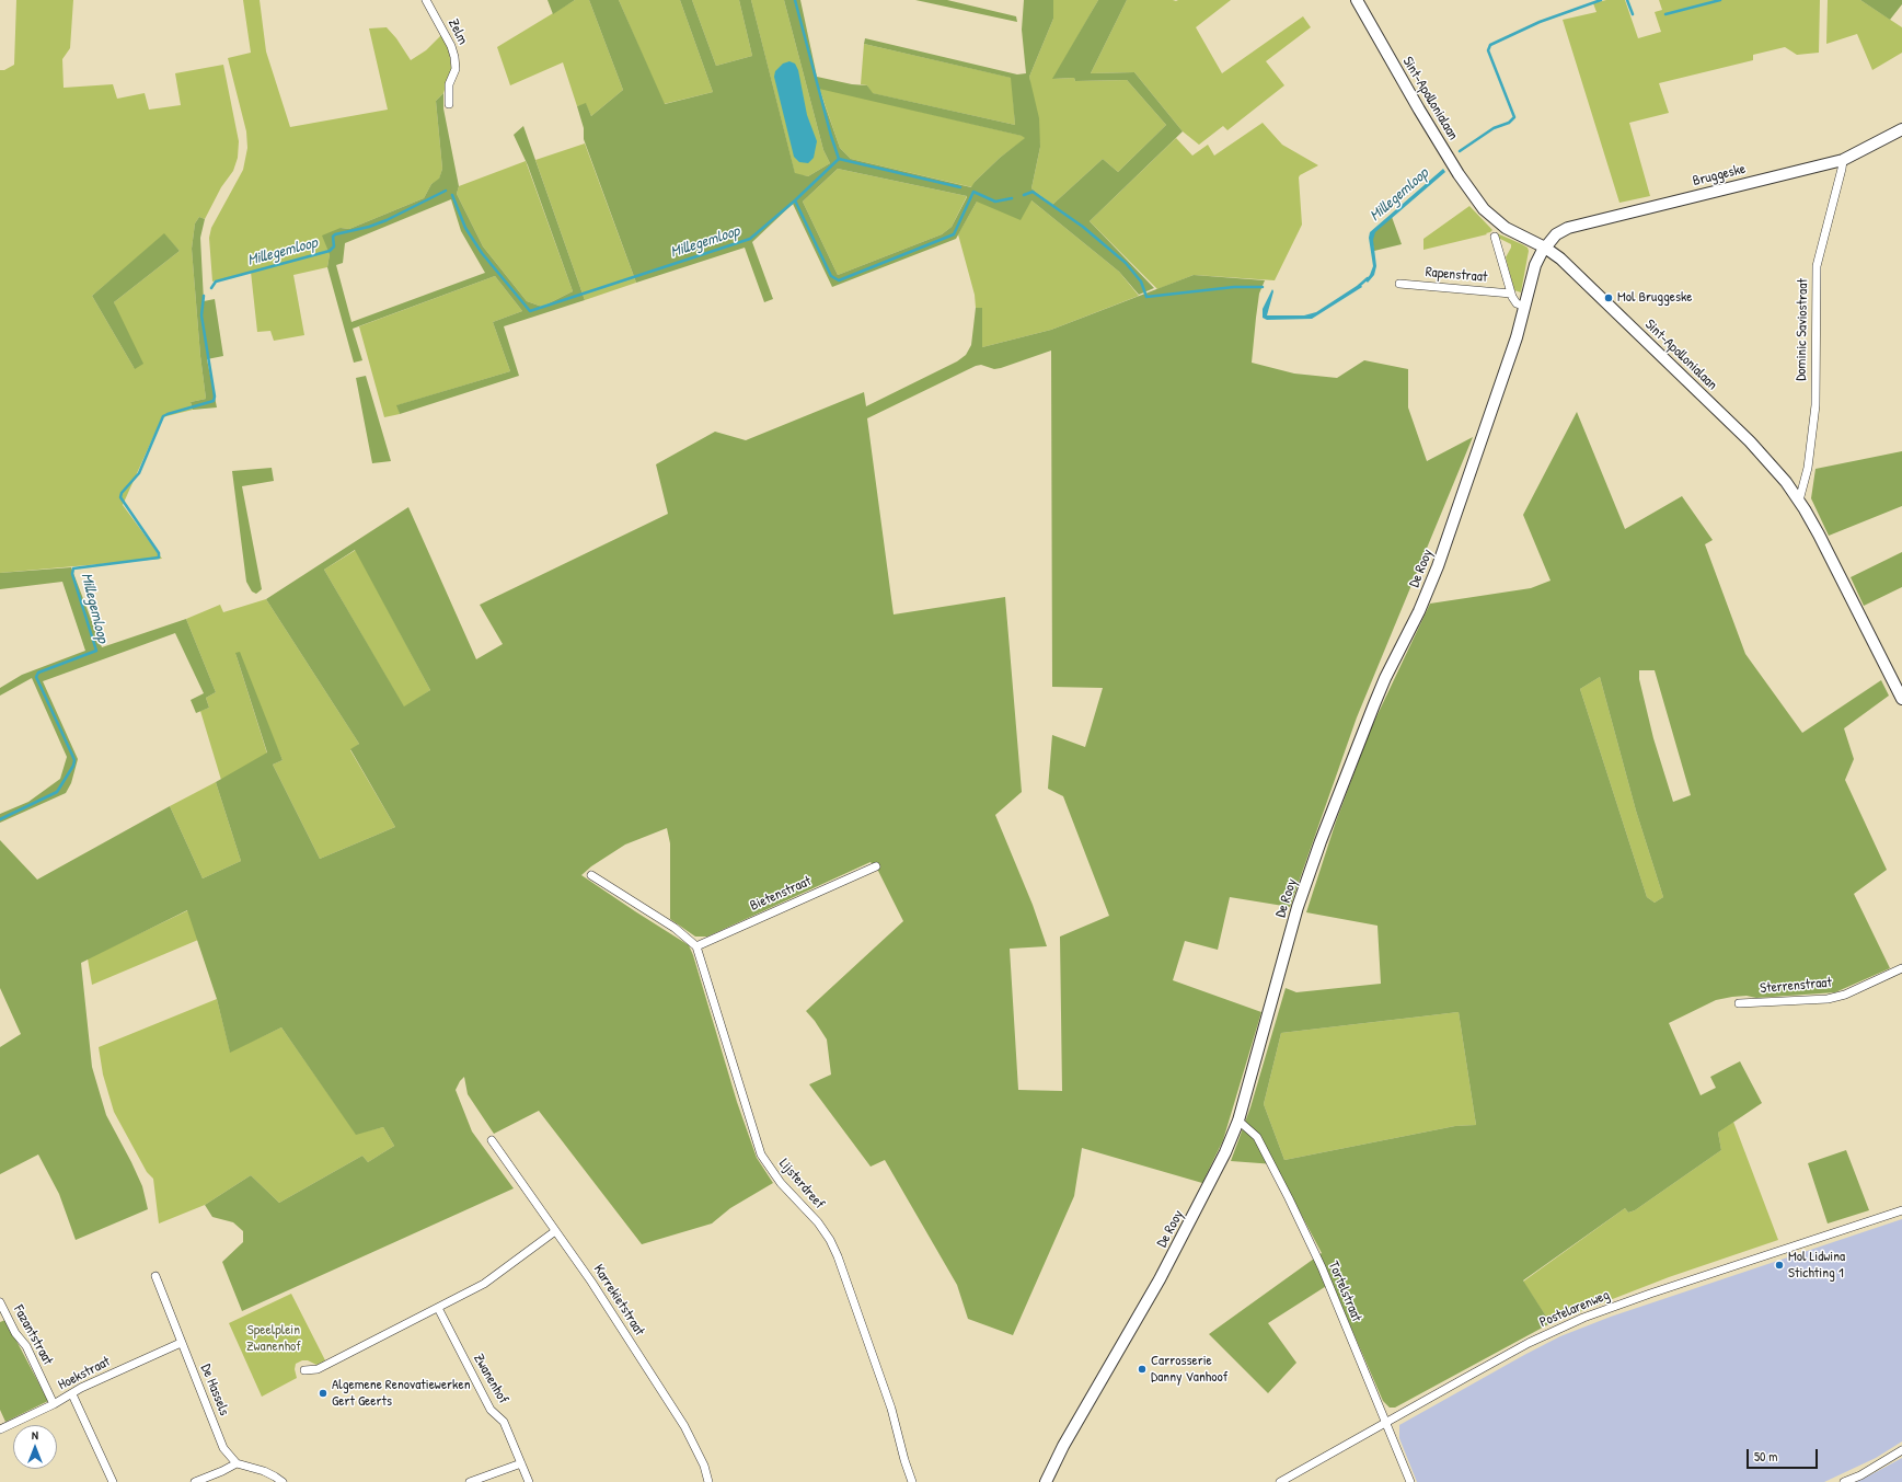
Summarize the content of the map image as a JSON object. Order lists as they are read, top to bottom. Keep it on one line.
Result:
{"streets":{"street":["Zelm","Sint-Apollonialaan","Bruggeske","Rapenstraat","Dominic Saviostraat","De Rooy","Bietenstraat","Sterrenstraat","Lijsterdreef","Tortelstraat","Karrekietstraat","Postelarenweg","Fazantstraat","Hoekstraat","Zwanenhof","De Hassels"]},"crossings":[["Sint-Apollonialaan","Bruggeske"],["Sint-Apollonialaan","Dominic Saviostraat"],["Sint-Apollonialaan","De Rooy"],["Bruggeske","Dominic Saviostraat"],["Bruggeske","De Rooy"],["De Rooy","Tortelstraat"],["Bietenstraat","Lijsterdreef"],["Tortelstraat","Postelarenweg"],["Fazantstraat","Hoekstraat"],["Hoekstraat","De Hassels"]],"water":["Millegemloop"],"parks":["Speelplein Zwanenhof"],"places":["Mol Bruggeske","Mol Lidwina Stichting 1","Carrosserie Danny Vanhoof","Algemene Renovatiewerken Gert Geerts"],"scale_bar":"50 m","north":"top"}
